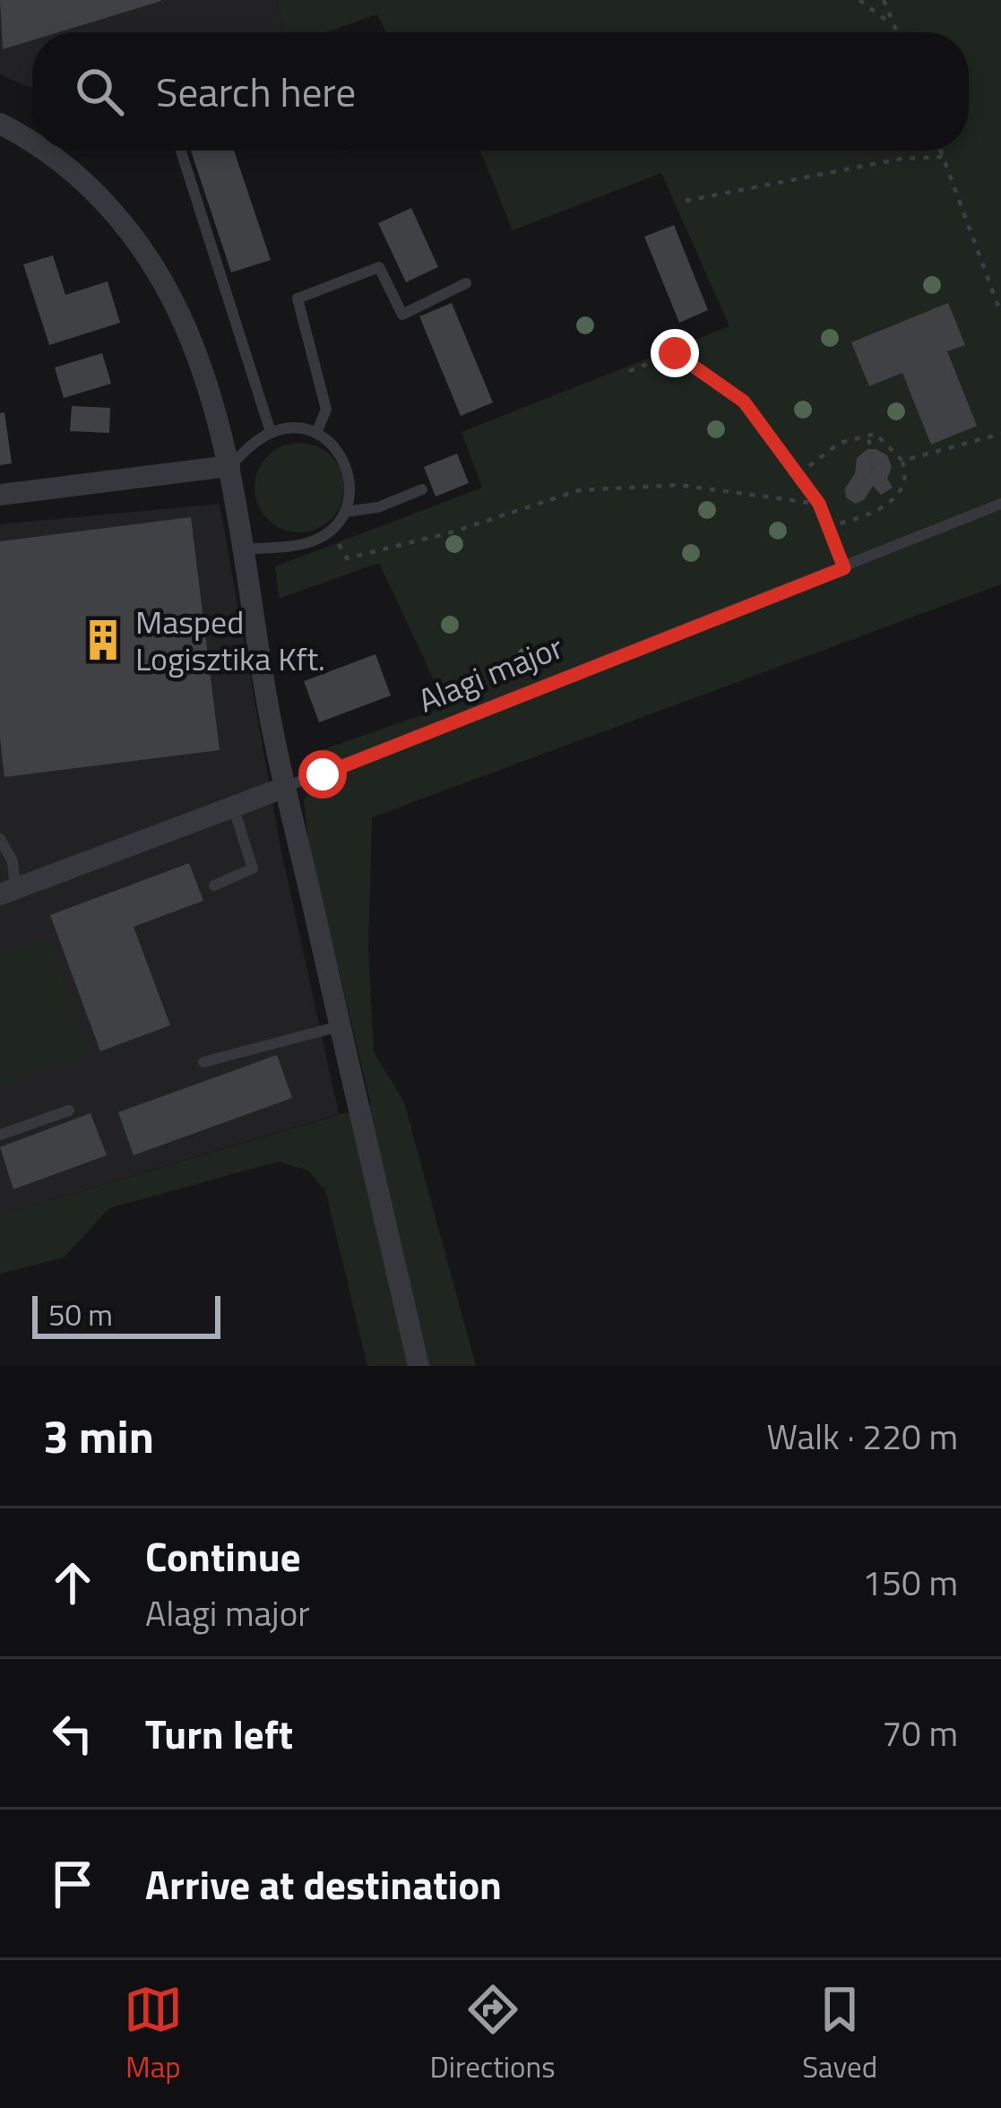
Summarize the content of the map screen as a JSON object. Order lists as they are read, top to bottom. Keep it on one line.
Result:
{"streets":{"street":["Alagi major"]},"places":{"building":["Masped Logisztika Kft."]},"scale_bar":"50 m","page":{"search":"Search here","scale":"50 m","heading":["3 min","Walk · 220 m"],"list":[["Continue","Alagi major","150 m"],["Turn left","70 m"],"Arrive at destination"],"nav":["Map","Directions","Saved"]}}
